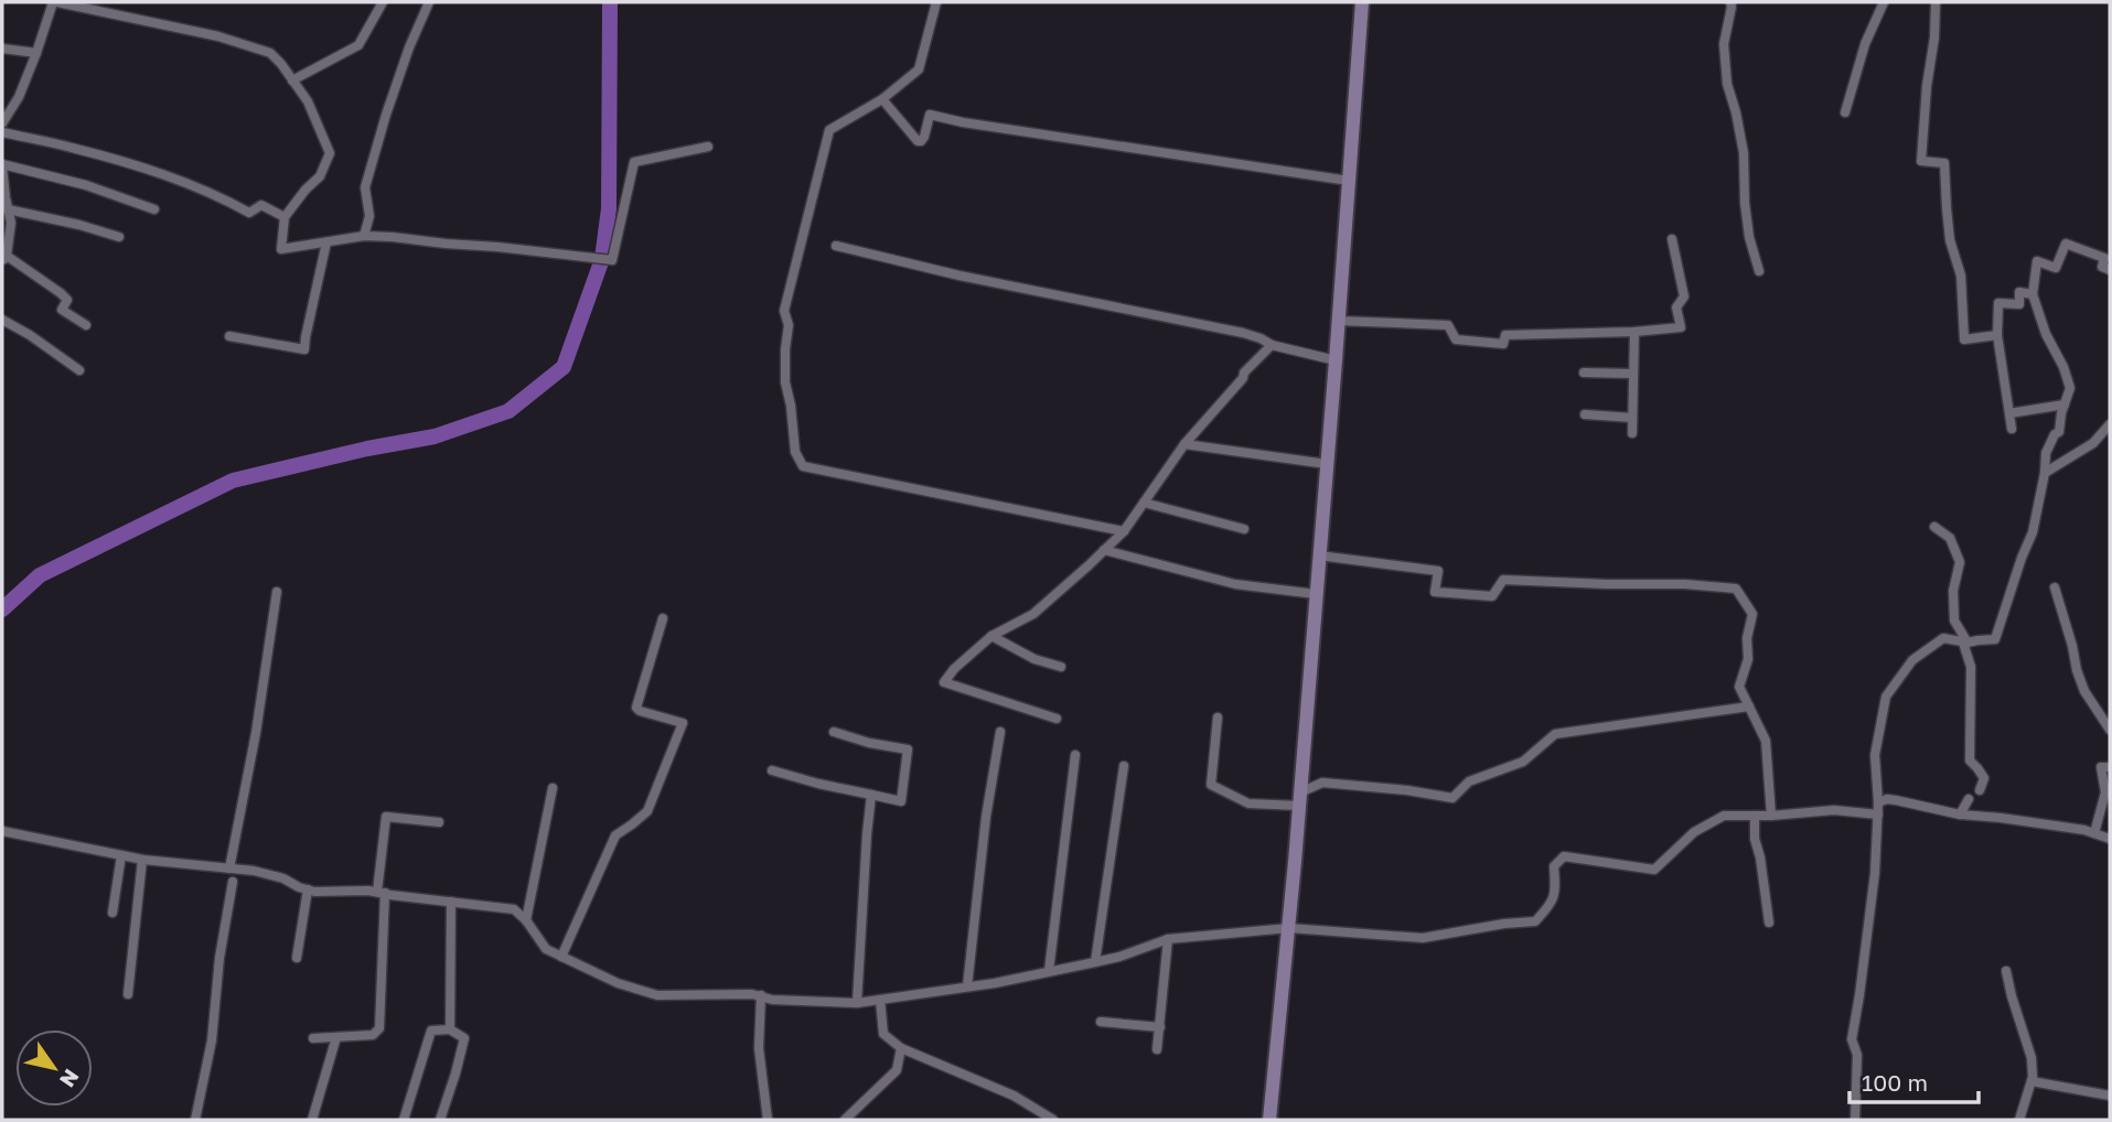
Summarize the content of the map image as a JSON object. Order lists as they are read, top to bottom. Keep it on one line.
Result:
{"scale_bar":"100 m","north":"bottom right"}
